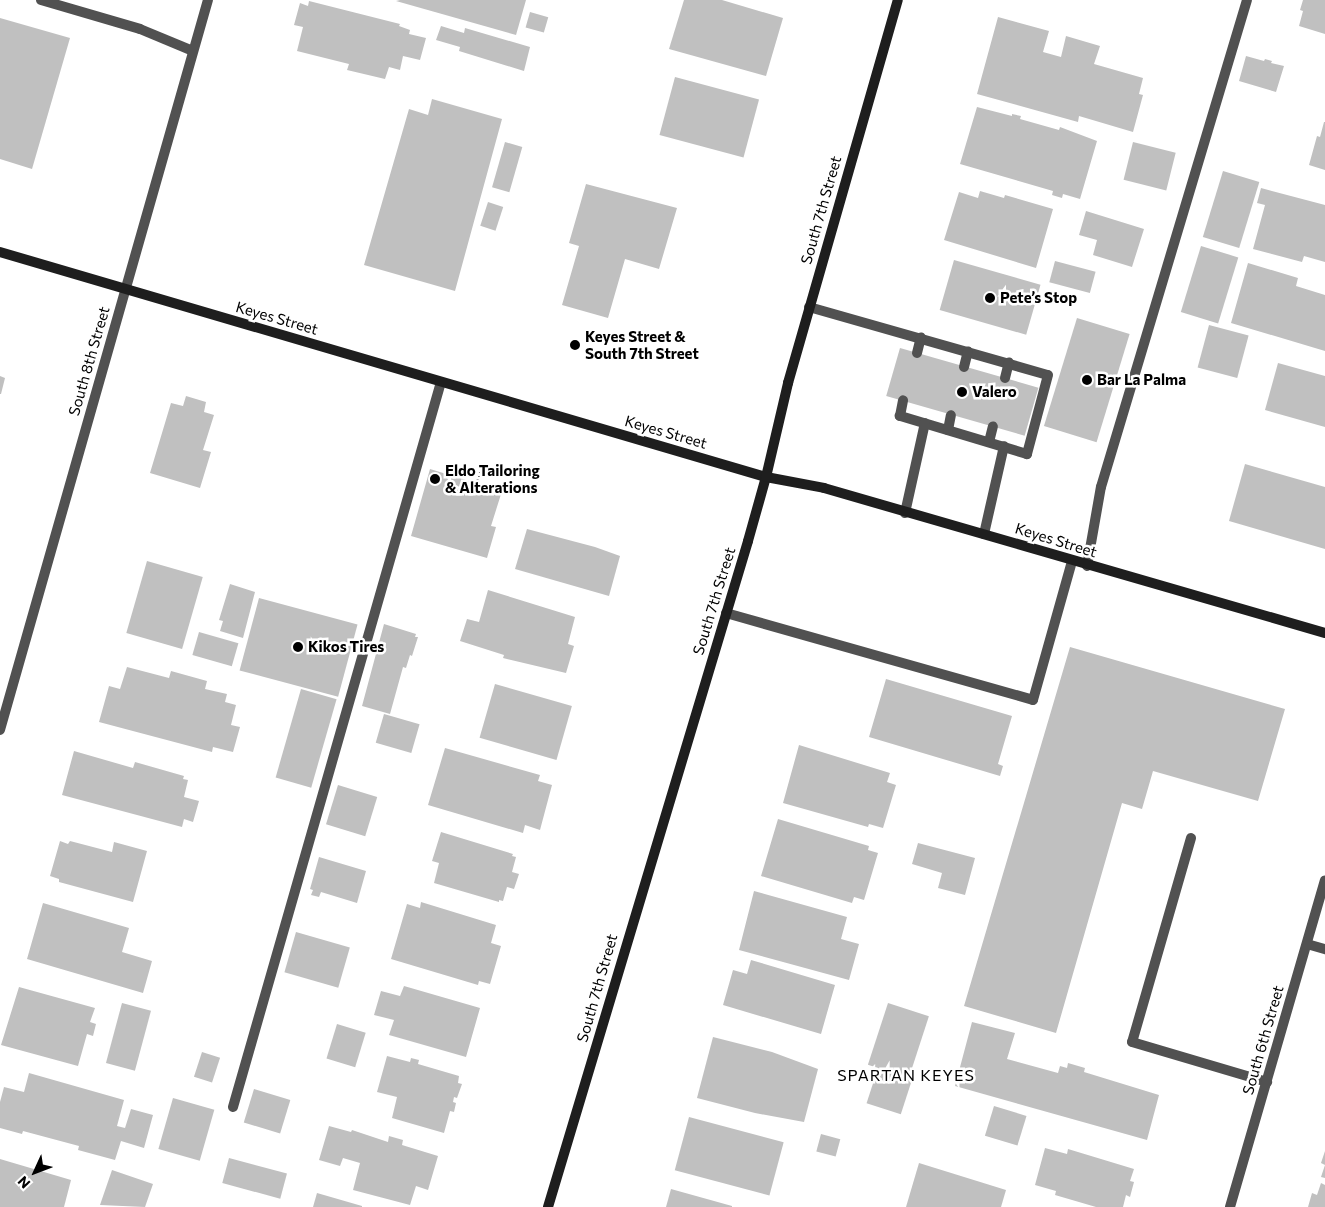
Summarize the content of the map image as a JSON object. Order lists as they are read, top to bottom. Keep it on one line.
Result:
{"streets":{"main road":["South 7th Street","Keyes Street"],"street":["South 8th Street","South 6th Street"]},"crossings":[["South 7th Street","Keyes Street"],["Keyes Street","South 8th Street"]],"districts":["SPARTAN KEYES"],"places":["Pete’s Stop","Keyes Street & South 7th Street","Bar La Palma","Valero","Eldo Tailoring & Alterations","Kikos Tires"],"north":"bottom left"}
